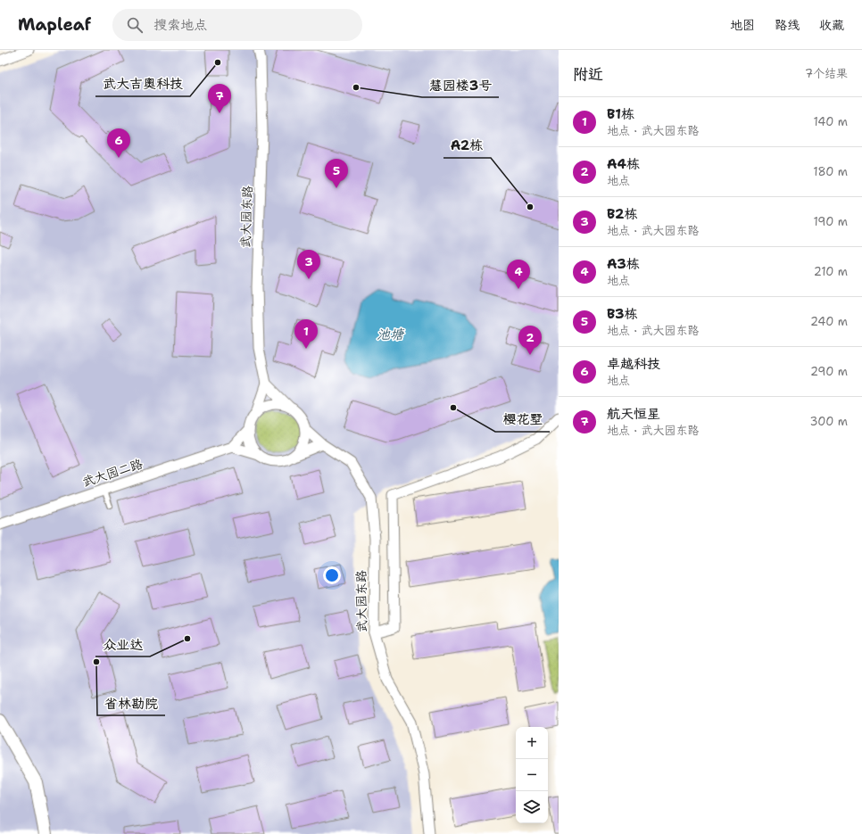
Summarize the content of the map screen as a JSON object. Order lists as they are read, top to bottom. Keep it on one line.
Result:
{"streets":{"street":["武大园东路","武大园二路"]},"water":["池塘"],"places":["武大吉奥科技","慧园楼3号","A2栋","樱花墅","众业达","省林勘院"],"page":{"header":"Mapleaf","search":"搜索地点","nav":["地图","路线","收藏"],"heading":["附近","7个结果"],"pins":["7","6","5","3","4","1","2"],"list":[{"mark":"1","name":"B1栋","note":"地点 · 武大园东路","value":"140 m"},{"mark":"2","name":"A4栋","note":"地点","value":"180 m"},{"mark":"3","name":"B2栋","note":"地点 · 武大园东路","value":"190 m"},{"mark":"4","name":"A3栋","note":"地点","value":"210 m"},{"mark":"5","name":"B3栋","note":"地点 · 武大园东路","value":"240 m"},{"mark":"6","name":"卓越科技","note":"地点","value":"290 m"},{"mark":"7","name":"航天恒星","note":"地点 · 武大园东路","value":"300 m"}],"map_buttons":["+","−"]}}
